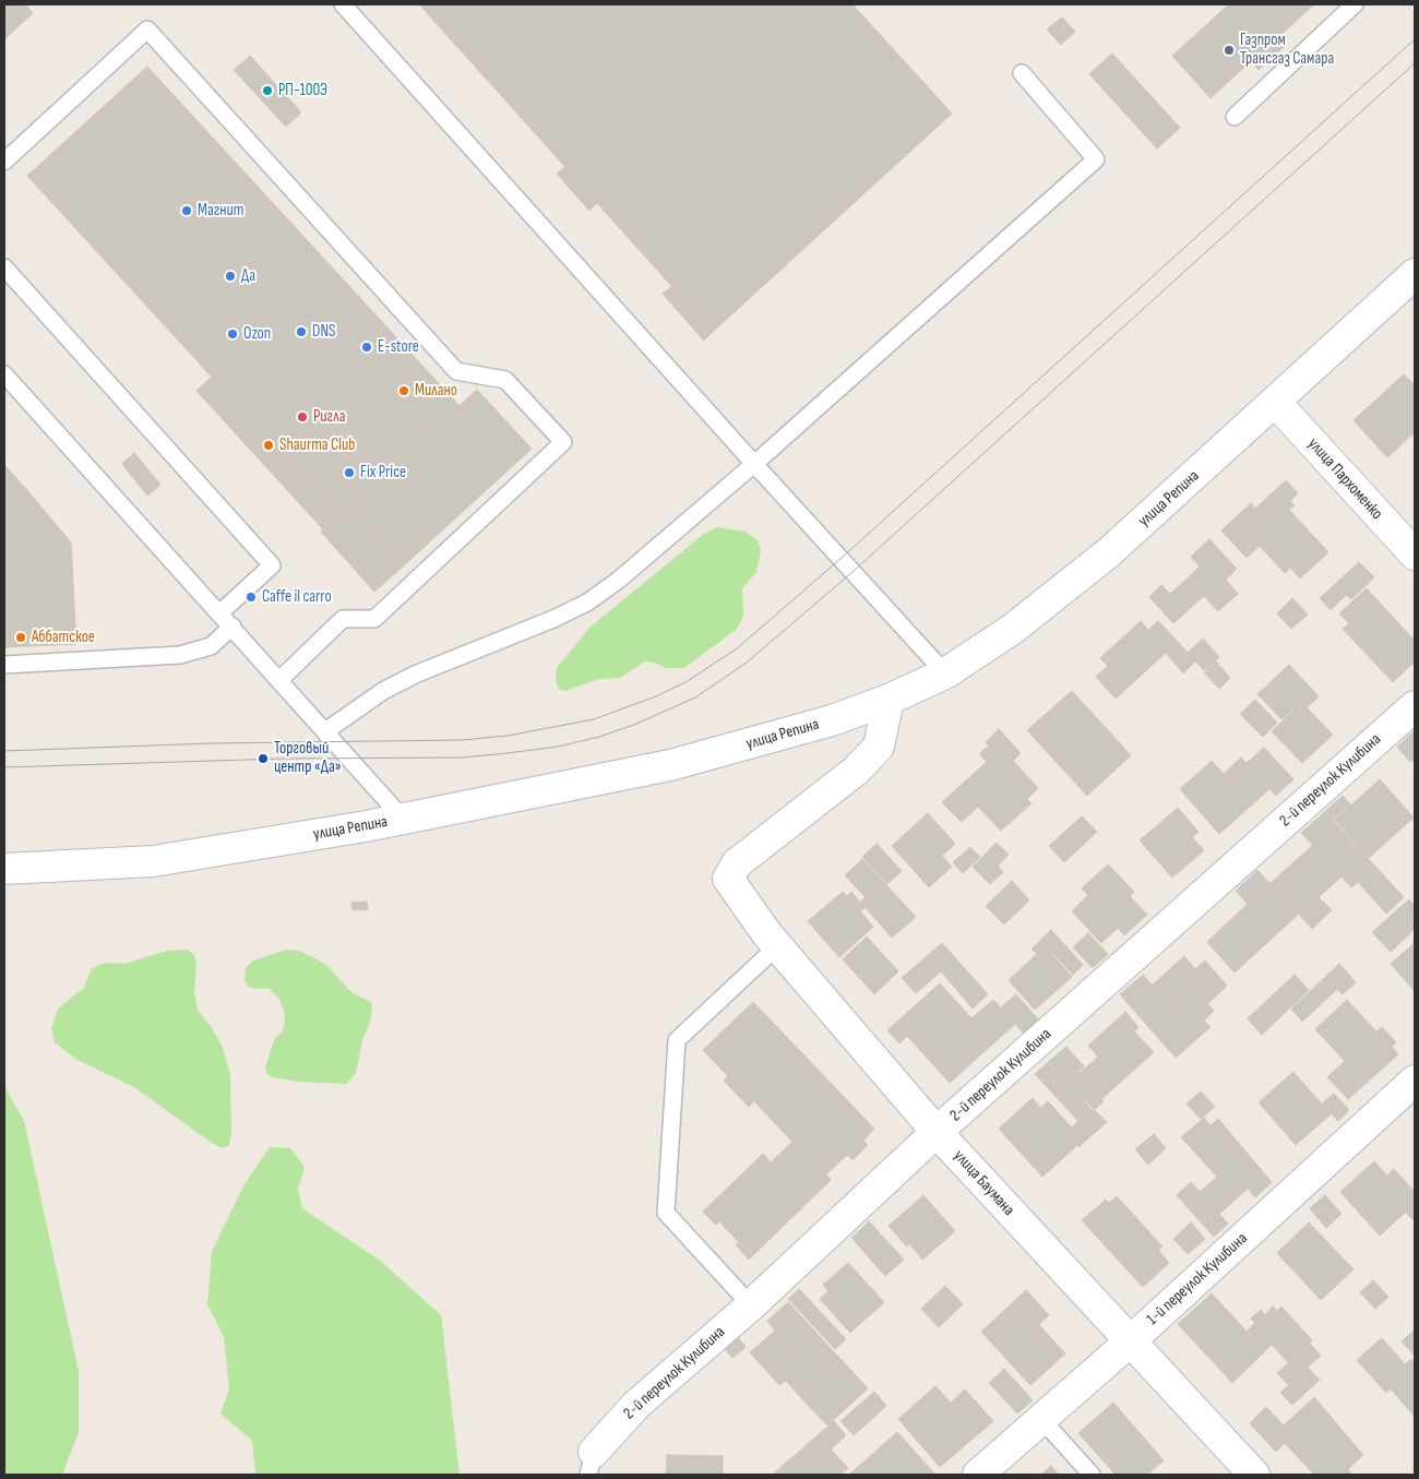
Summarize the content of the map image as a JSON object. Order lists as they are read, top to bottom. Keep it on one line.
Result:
{"streets":{"street":["улица Пархоменко","улица Репина","2-й переулок Кулибина","улица Баумана","1-й переулок Кулибина"]},"crossings":[["улица Пархоменко","улица Репина"],["улица Репина","улица Баумана"],["2-й переулок Кулибина","улица Баумана"],["улица Баумана","1-й переулок Кулибина"]],"places":["Газпром Трансгаз Самара","РП-100Э","Магнит","Да","DNS","Ozon","E-store","Милано","Ригла","Shaurma Club","Fix Price","Caffe il carro","Аббатское","Торговый центр «Да»"]}
